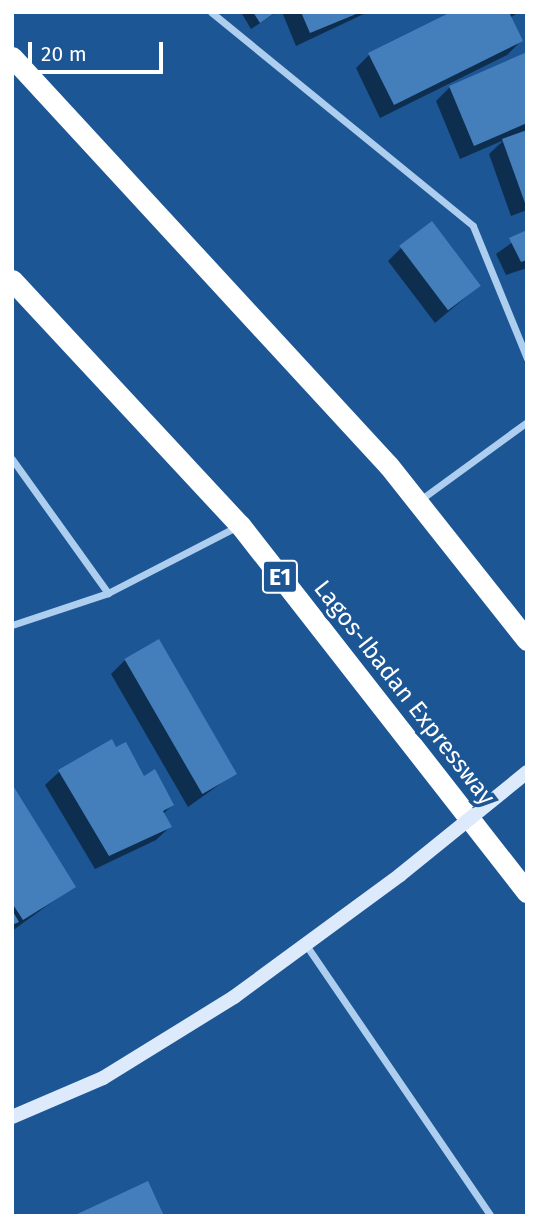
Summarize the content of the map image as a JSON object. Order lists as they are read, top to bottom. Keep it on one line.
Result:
{"streets":{"highway":["E1","Lagos-Ibadan Expressway"]},"scale_bar":"20 m"}
